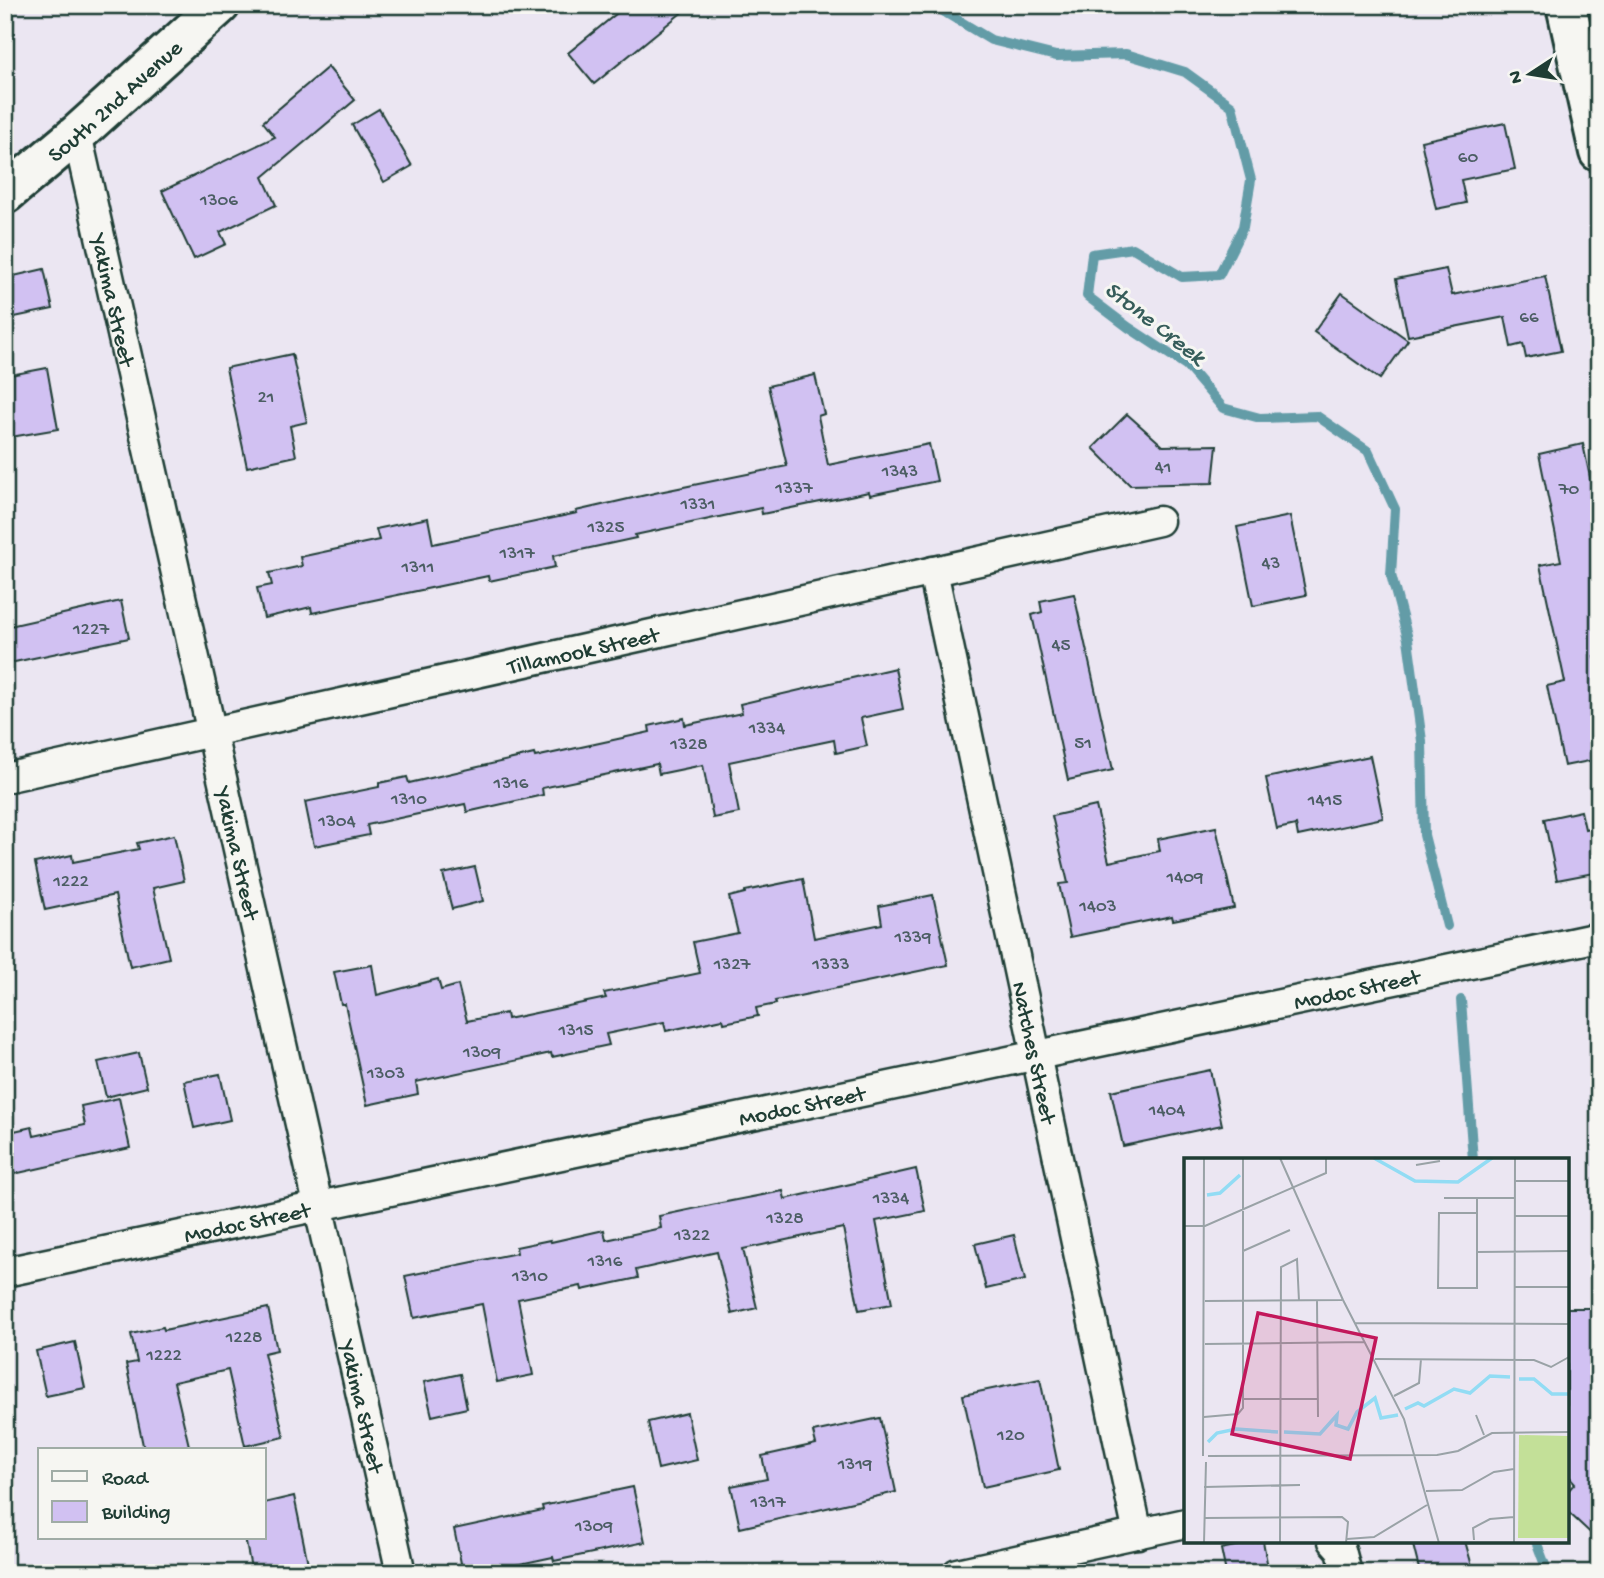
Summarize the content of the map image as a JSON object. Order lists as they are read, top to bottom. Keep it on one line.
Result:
{"streets":{"main road":["South 2nd Avenue"],"street":["Yakima Street","Tillamook Street","Modoc Street","Natches Street"]},"crossings":[["South 2nd Avenue","Yakima Street"],["Yakima Street","Tillamook Street"],["Yakima Street","Modoc Street"],["Tillamook Street","Natches Street"],["Modoc Street","Natches Street"]],"water":["Stone Creek"],"house_numbers":["60","1306","66","21","41","1343","1337","70","1331","1325","1317","43","1311","1227","45","1334","51","1328","1316","1310","1415","1304","1409","1222","1403","1339","1327","1333","1315","1309","1303","1404","1334","1328","1322","1316","1310","1228","1222","120","1319","1317","1309"],"legend":["Road","Building"],"north":"left"}
